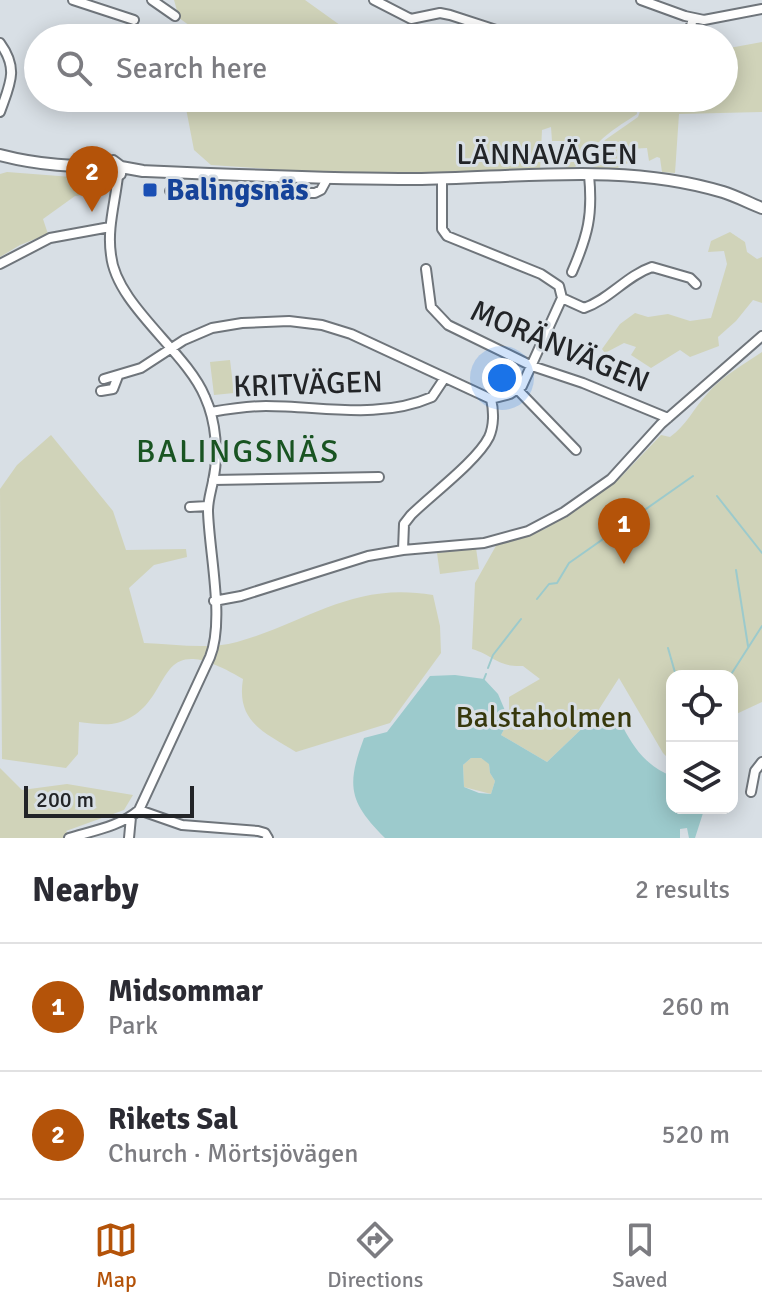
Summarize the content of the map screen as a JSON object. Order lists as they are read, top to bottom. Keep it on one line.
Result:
{"streets":{"main road":["LÄNNAVÄGEN"],"street":["MORÄNVÄGEN","KRITVÄGEN"]},"districts":["BALINGSNÄS"],"parks":["Balstaholmen"],"places":{"transit":["Balingsnäs"]},"scale_bar":"200 m","page":{"search":"Search here","pins":["2","1"],"scale":"200 m","heading":["Nearby","2 results"],"list":[{"mark":"1","name":"Midsommar","note":"Park","value":"260 m"},{"mark":"2","name":"Rikets Sal","note":"Church · Mörtsjövägen","value":"520 m"}],"nav":["Map","Directions","Saved"]}}
